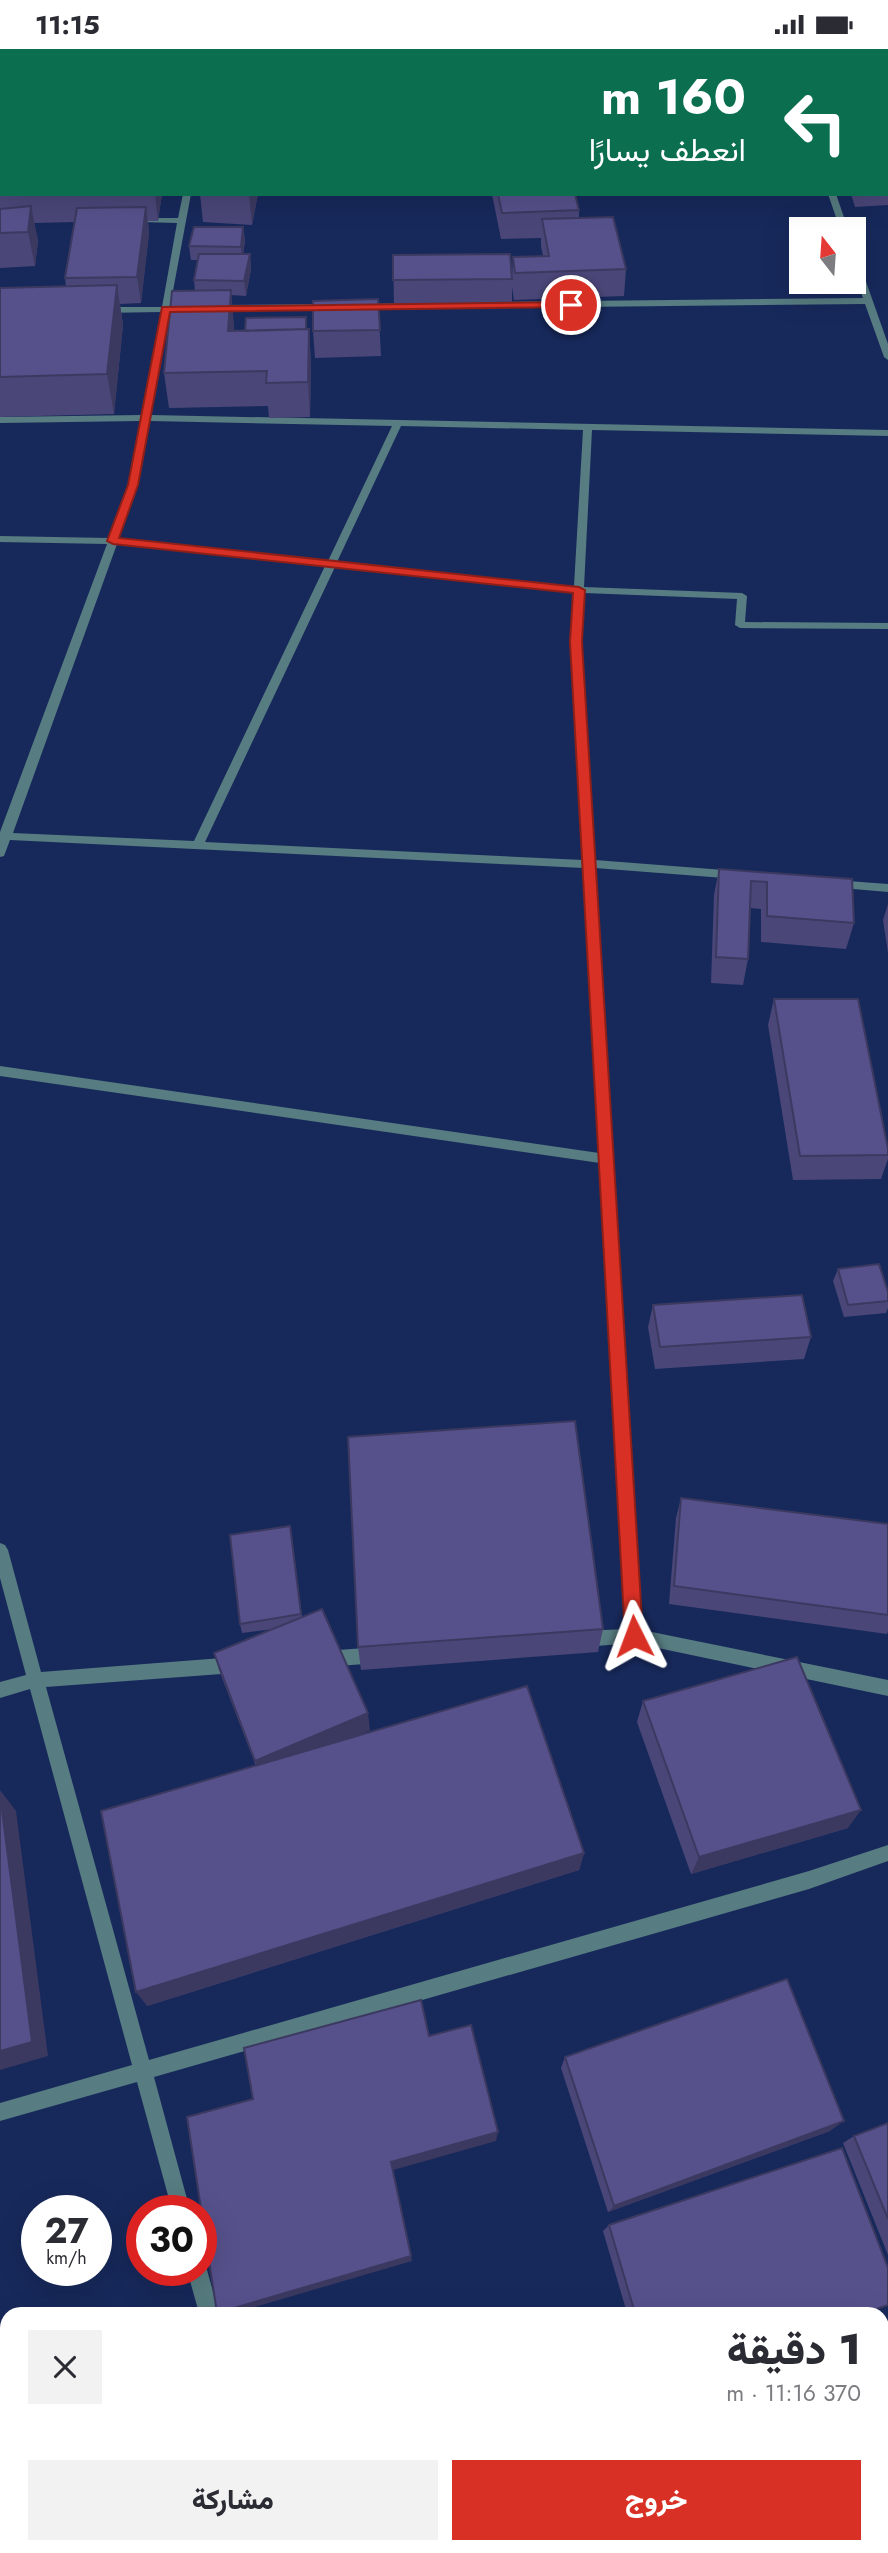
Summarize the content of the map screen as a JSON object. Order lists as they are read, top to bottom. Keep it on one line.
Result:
{"north":"top","page":{"status":"11:15","turn":["160 m","انعطف يسارًا"],"speed":"27 km/h","limit":"30","heading":["1 دقيقة","370 m · 11:16"],"buttons":["خروج","مشاركة"]}}
